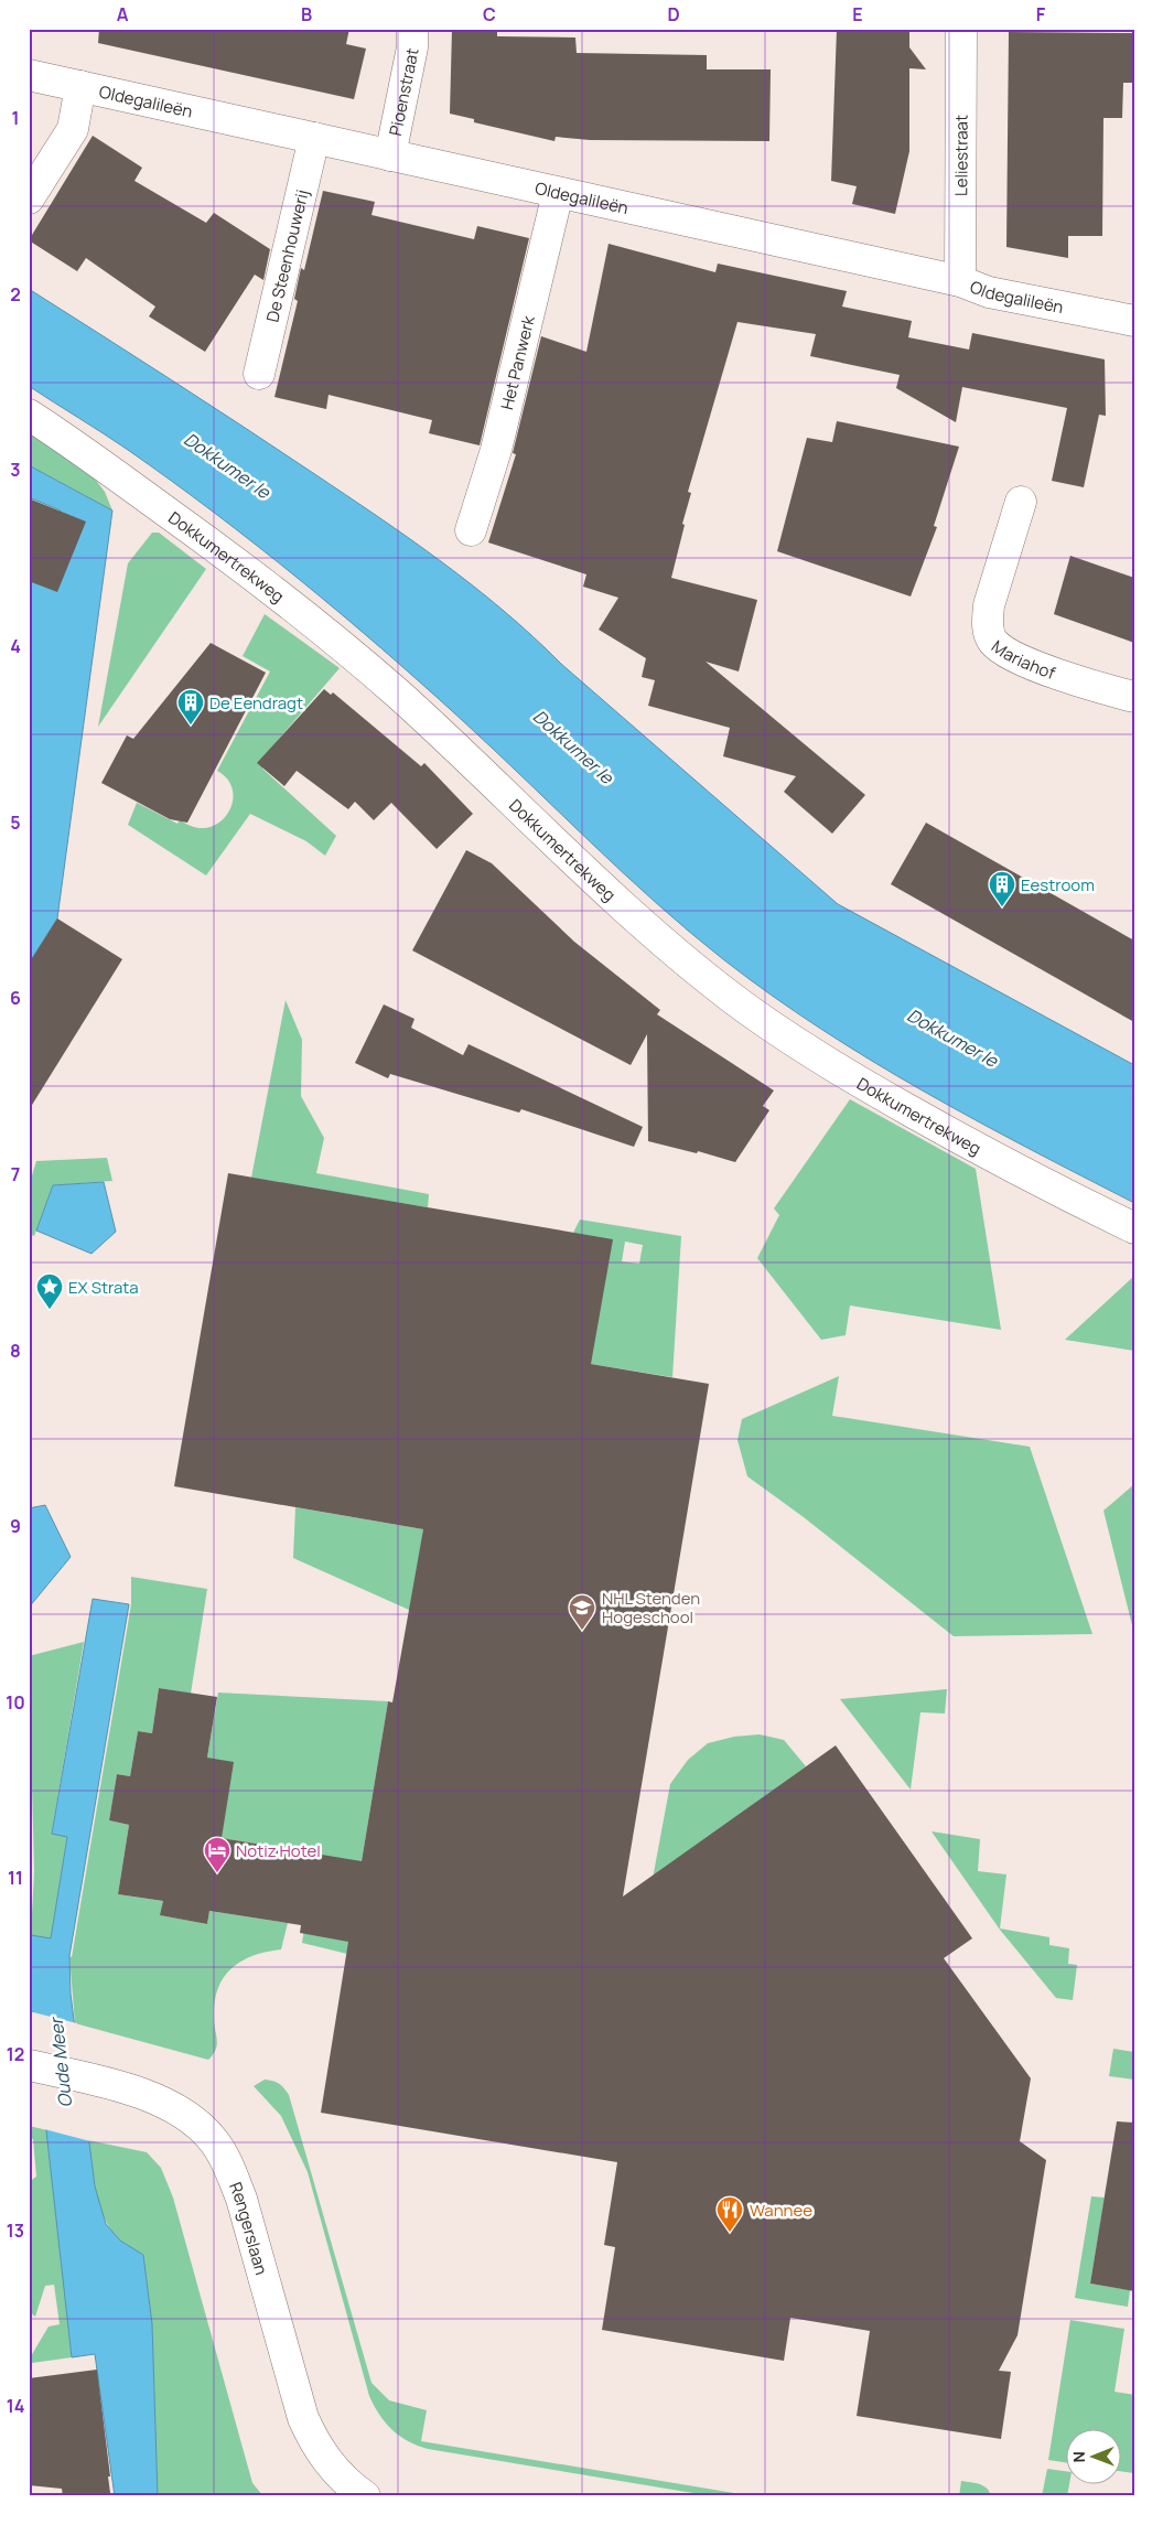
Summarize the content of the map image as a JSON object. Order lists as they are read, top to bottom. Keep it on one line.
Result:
{"streets":{"street":["Pioenstraat","Oldegalileën","Leliestraat","De Steenhouwerij","Het Panwerk","Dokkumertrekweg","Mariahof","Rengerslaan"]},"crossings":[["Pioenstraat","Oldegalileën"],["Oldegalileën","Leliestraat"],["Oldegalileën","De Steenhouwerij"],["Oldegalileën","Het Panwerk"]],"water":["Dokkumer Ie","Oude Meer"],"places":{"building":["De Eendragt","Eestroom"],"place":["EX Strata"],"school or university":["NHL Stenden Hogeschool"],"hotel":["Notiz Hotel"],"restaurant":["Wannee"]},"north":"left","grid":{"columns":["A","B","C","D","E","F"],"rows":["1","2","3","4","5","6","7","8","9","10","11","12","13","14"]}}
